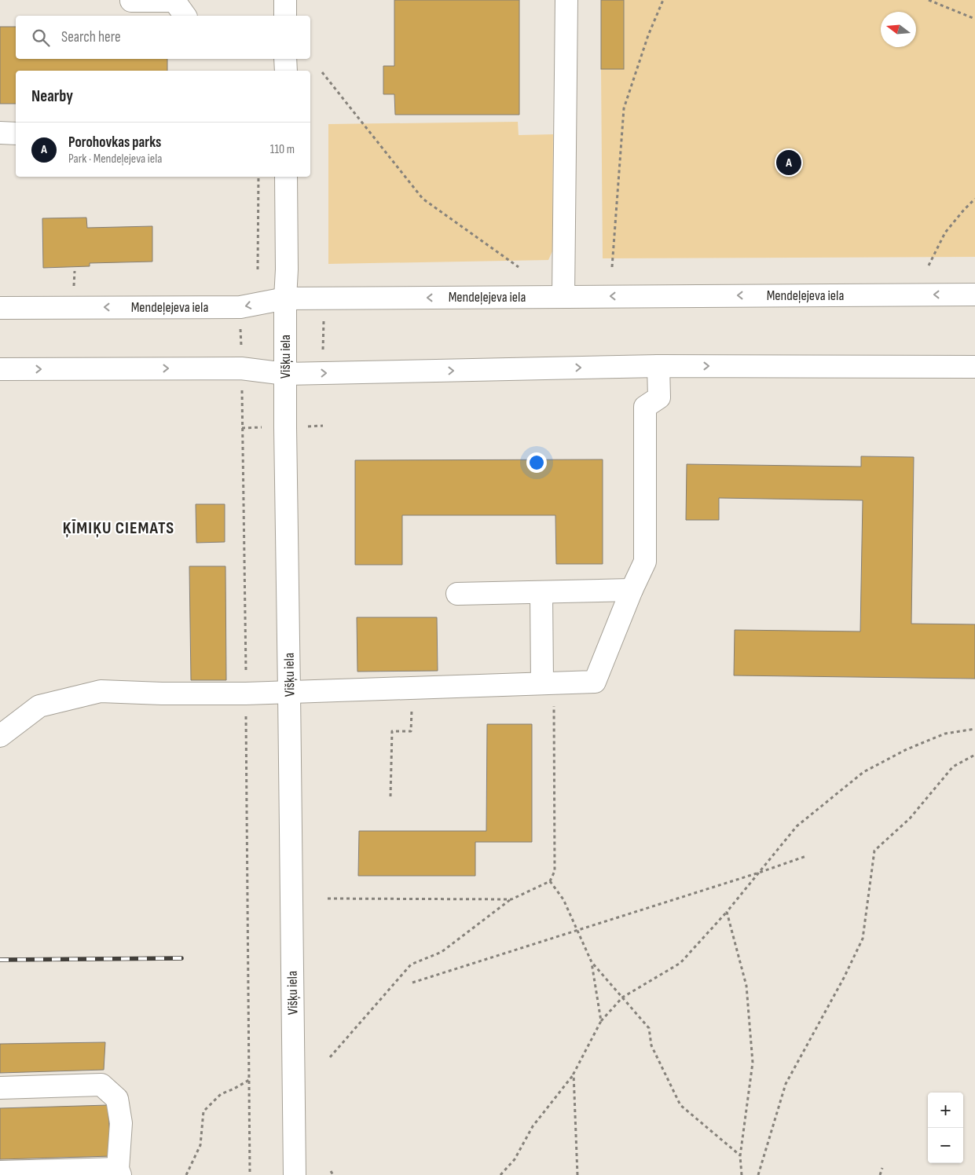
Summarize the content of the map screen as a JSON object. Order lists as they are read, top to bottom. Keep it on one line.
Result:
{"streets":{"street":["Mendeļejeva iela","Višķu iela"]},"crossings":[["Mendeļejeva iela","Višķu iela"]],"districts":["ĶĪMIĶU CIEMATS"],"north":"left","page":{"search":"Search here","heading":"Nearby","list":[{"mark":"A","name":"Porohovkas parks","note":"Park · Mendeļejeva iela","value":"110 m"}],"pins":"A","map_buttons":["+","−"]}}
